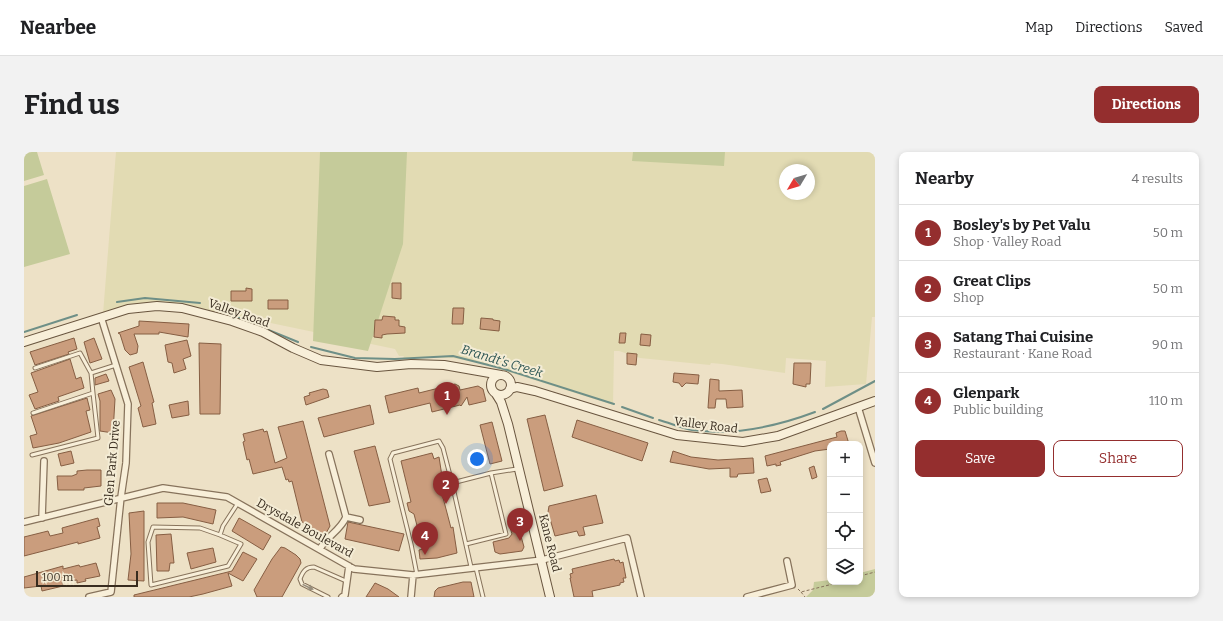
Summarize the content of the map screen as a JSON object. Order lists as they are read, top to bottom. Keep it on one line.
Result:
{"streets":{"street":["Valley Road","Glen Park Drive","Drysdale Boulevard","Kane Road"]},"crossings":[["Valley Road","Glen Park Drive"],["Valley Road","Kane Road"],["Glen Park Drive","Drysdale Boulevard"],["Drysdale Boulevard","Kane Road"]],"water":["Brandt's Creek"],"scale_bar":"100 m","north":"bottom left","page":{"header":"Nearbee","nav":["Map","Directions","Saved"],"buttons":["Directions",["Save","Share"]],"title":"Find us","heading":["Nearby","4 results"],"list":[{"mark":"1","name":"Bosley's by Pet Valu","note":"Shop · Valley Road","value":"50 m"},{"mark":"2","name":"Great Clips","note":"Shop","value":"50 m"},{"mark":"3","name":"Satang Thai Cuisine","note":"Restaurant · Kane Road","value":"90 m"},{"mark":"4","name":"Glenpark","note":"Public building","value":"110 m"}],"pins":["1","2","3","4"],"map_buttons":["+","−"],"scale":"100 m"}}
